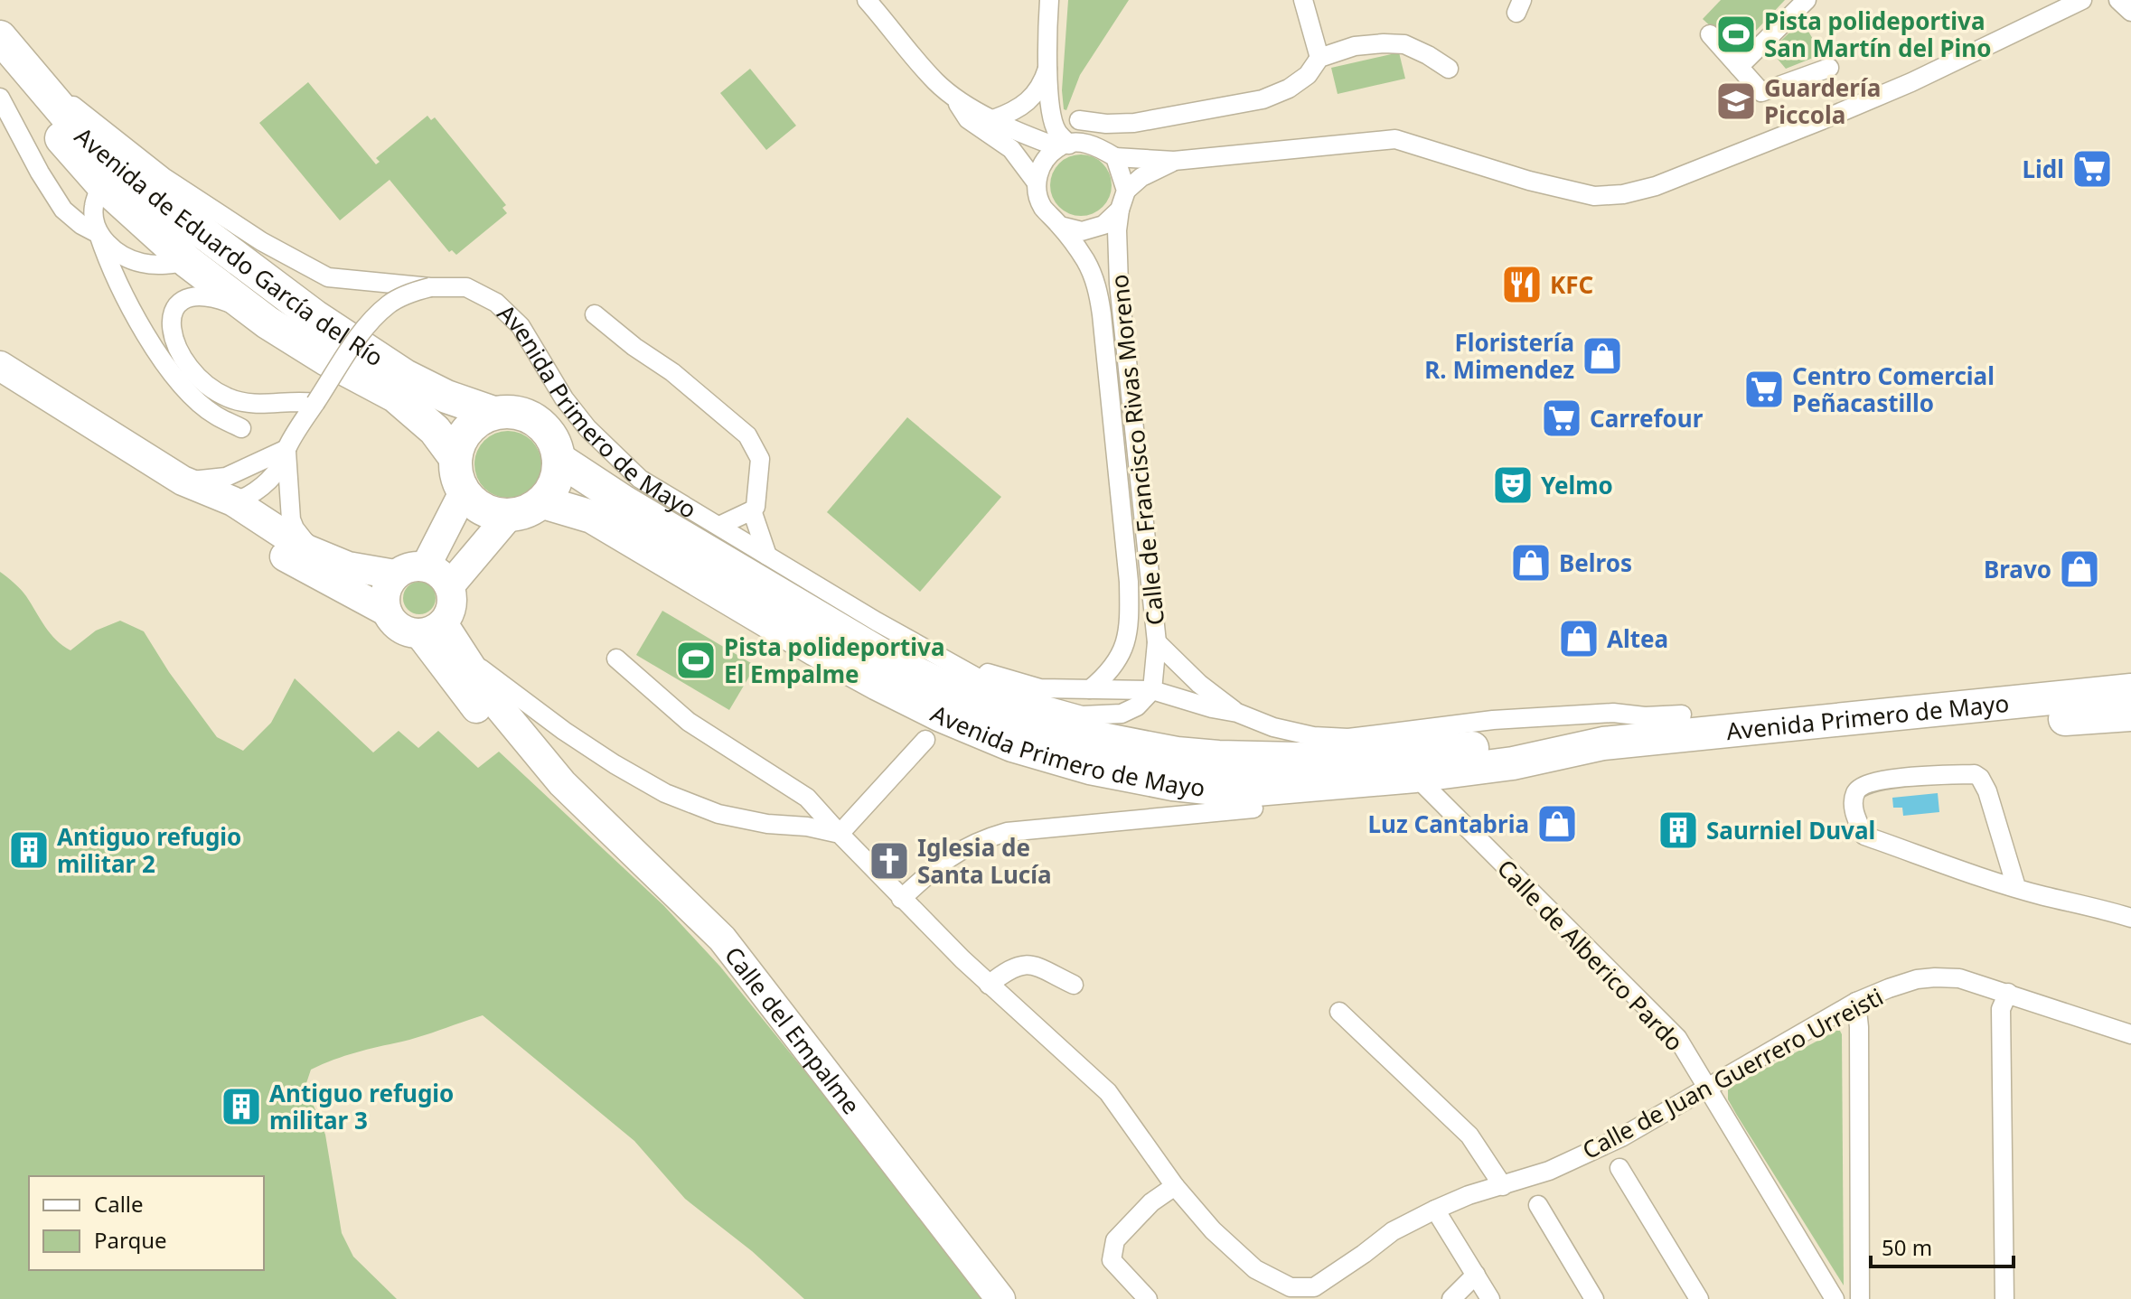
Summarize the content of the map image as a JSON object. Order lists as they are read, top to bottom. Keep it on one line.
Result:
{"streets":{"highway":["Avenida de Eduardo García del Río","Avenida Primero de Mayo"],"main road":["Calle del Empalme"],"street":["Calle de Francisco Rivas Moreno","Calle de Alberico Pardo","Calle de Juan Guerrero Urreisti"]},"crossings":[["Avenida de Eduardo García del Río","Avenida Primero de Mayo"],["Avenida Primero de Mayo","Calle de Francisco Rivas Moreno"],["Avenida Primero de Mayo","Calle de Alberico Pardo"],["Calle de Alberico Pardo","Calle de Juan Guerrero Urreisti"]],"places":{"sports":["Pista polideportiva San Martín del Pino","Pista polideportiva El Empalme"],"school or university":["Guardería Piccola"],"supermarket":["Lidl","Centro Comercial Peñacastillo","Carrefour"],"restaurant":["KFC"],"shop":["Floristería R. Mimendez","Belros","Bravo","Altea","Luz Cantabria"],"theatre":["Yelmo"],"building":["Saurniel Duval","Antiguo refugio militar 2","Antiguo refugio militar 3"],"church":["Iglesia de Santa Lucía"]},"legend":["Calle","Parque"],"scale_bar":"50 m"}
